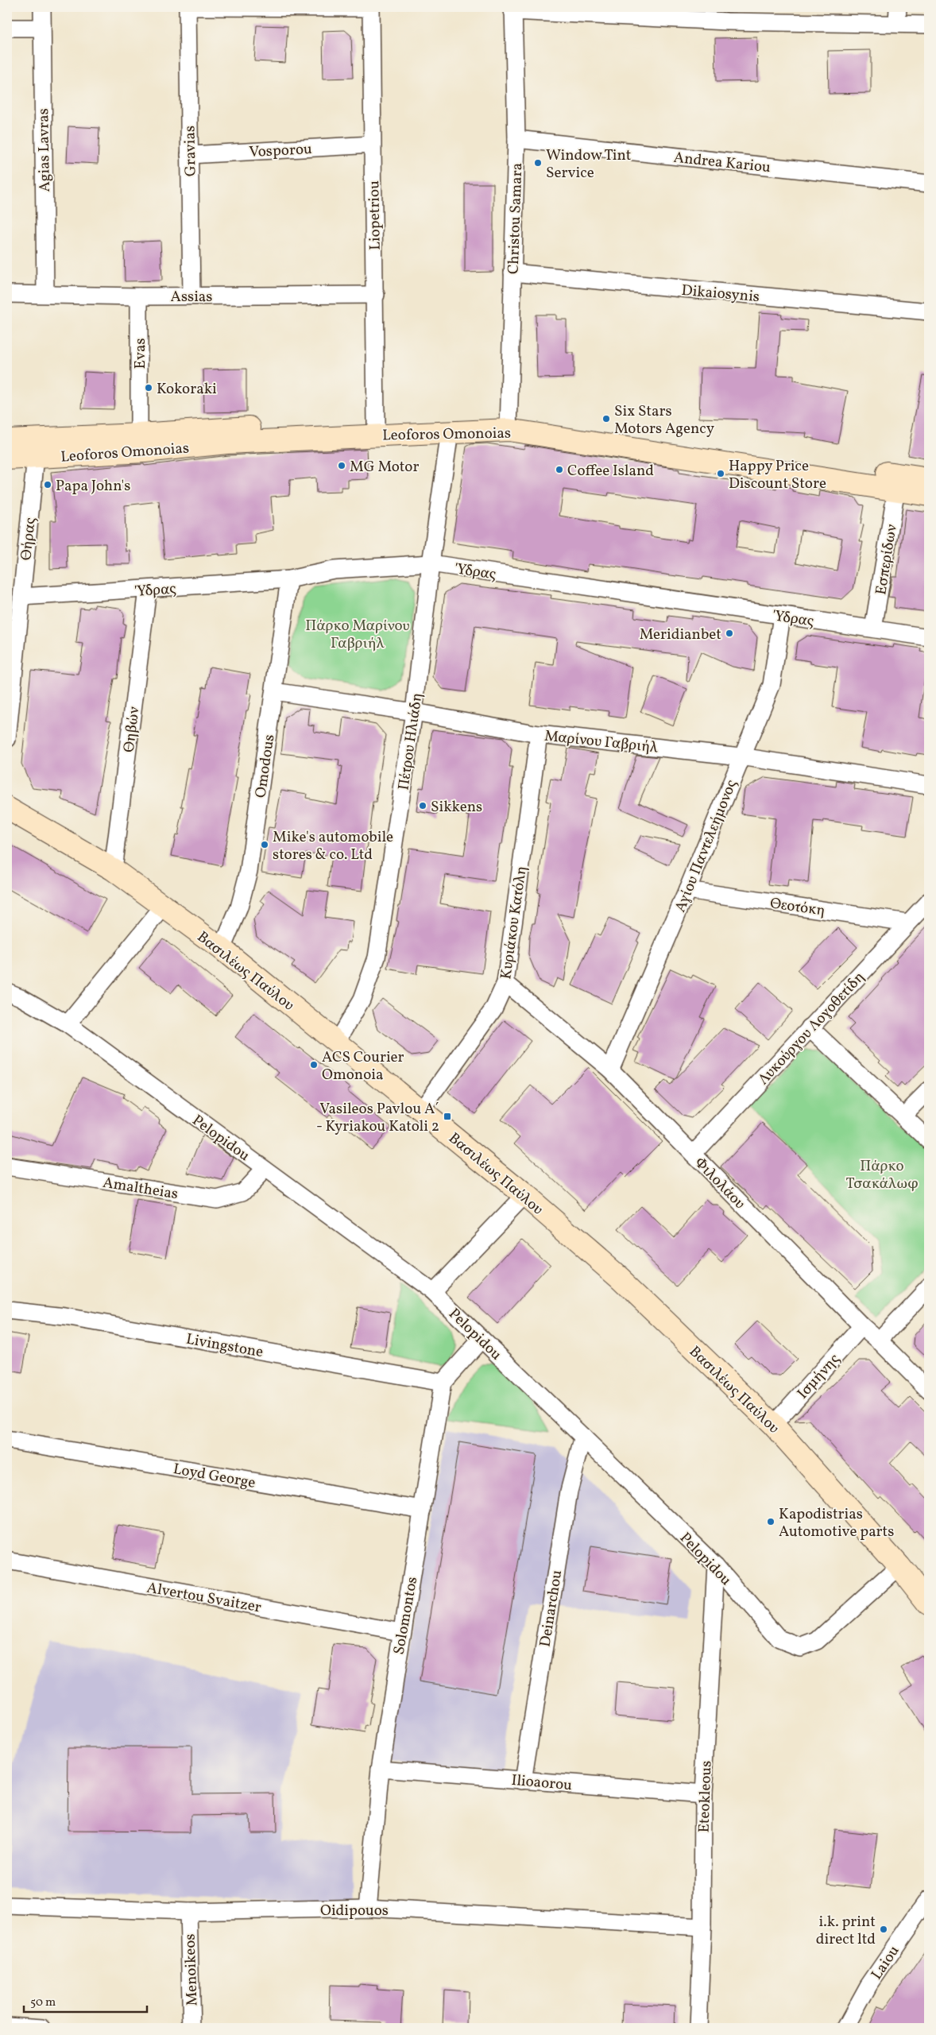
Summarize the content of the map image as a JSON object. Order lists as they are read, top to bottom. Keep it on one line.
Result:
{"streets":{"main road":["Leoforos Omonoias","Βασιλέως Παύλου"],"street":["Vosporou","Agias Lavras","Gravias","Andrea Kariou","Liopetriou","Christou Samara","Dikaiosynis","Assias","Evas","Θήρας","Εσπερίδων","Ύδρας","Θηβών","Μαρίνου Γαβριήλ","Πέτρου Ηλιάδη","Omodous","Αγίου Παντελεήμονος","Θεοτόκη","Κυριάκου Κατόλη","Λυκούργου Λογοθετίδη","Pelopidou","Φιλολάου","Amaltheias","Livingstone","Ισμήνης","Loyd George","Alvertou Svaitzer","Deinarchou","Solomontos","Ilioaorou","Eteokleous","Oidipouos","Laiou","Menoikeos"]},"crossings":[["Vosporou","Gravias"],["Vosporou","Liopetriou"],["Agias Lavras","Assias"],["Gravias","Assias"],["Andrea Kariou","Christou Samara"],["Liopetriou","Assias"],["Liopetriou","Leoforos Omonoias"],["Christou Samara","Dikaiosynis"],["Christou Samara","Leoforos Omonoias"],["Assias","Evas"],["Evas","Leoforos Omonoias"],["Leoforos Omonoias","Θήρας"],["Leoforos Omonoias","Εσπερίδων"],["Leoforos Omonoias","Πέτρου Ηλιάδη"],["Θήρας","Ύδρας"],["Εσπερίδων","Ύδρας"],["Ύδρας","Θηβών"],["Ύδρας","Πέτρου Ηλιάδη"],["Ύδρας","Omodous"],["Ύδρας","Αγίου Παντελεήμονος"],["Θηβών","Βασιλέως Παύλου"],["Μαρίνου Γαβριήλ","Πέτρου Ηλιάδη"],["Μαρίνου Γαβριήλ","Omodous"],["Μαρίνου Γαβριήλ","Αγίου Παντελεήμονος"],["Μαρίνου Γαβριήλ","Κυριάκου Κατόλη"],["Πέτρου Ηλιάδη","Βασιλέως Παύλου"],["Omodous","Βασιλέως Παύλου"],["Αγίου Παντελεήμονος","Θεοτόκη"],["Αγίου Παντελεήμονος","Φιλολάου"],["Θεοτόκη","Λυκούργου Λογοθετίδη"],["Κυριάκου Κατόλη","Βασιλέως Παύλου"],["Κυριάκου Κατόλη","Φιλολάου"],["Βασιλέως Παύλου","Pelopidou"],["Βασιλέως Παύλου","Ισμήνης"],["Λυκούργου Λογοθετίδη","Φιλολάου"],["Pelopidou","Amaltheias"],["Pelopidou","Deinarchou"],["Pelopidou","Eteokleous"],["Φιλολάου","Ισμήνης"],["Livingstone","Solomontos"],["Loyd George","Solomontos"],["Alvertou Svaitzer","Solomontos"],["Deinarchou","Ilioaorou"],["Solomontos","Ilioaorou"],["Solomontos","Oidipouos"],["Ilioaorou","Eteokleous"],["Eteokleous","Oidipouos"],["Oidipouos","Menoikeos"]],"parks":["Πάρκο Μαρίνου Γαβριήλ","Πάρκο Τσακάλωφ"],"places":{"other":["Window Tint Service","Kokoraki","Six Stars Motors Agency","MG Motor","Coffee Island","Happy Price Discount Store","Papa John's","Meridianbet","Sikkens","Mike's automobile stores & co. Ltd","ACS Courier Omonoia","Kapodistrias Automotive parts","i.k. print direct ltd"],"transit":["Vasileos Pavlou A´ - Kyriakou Katoli 2"]},"scale_bar":"50 m"}
